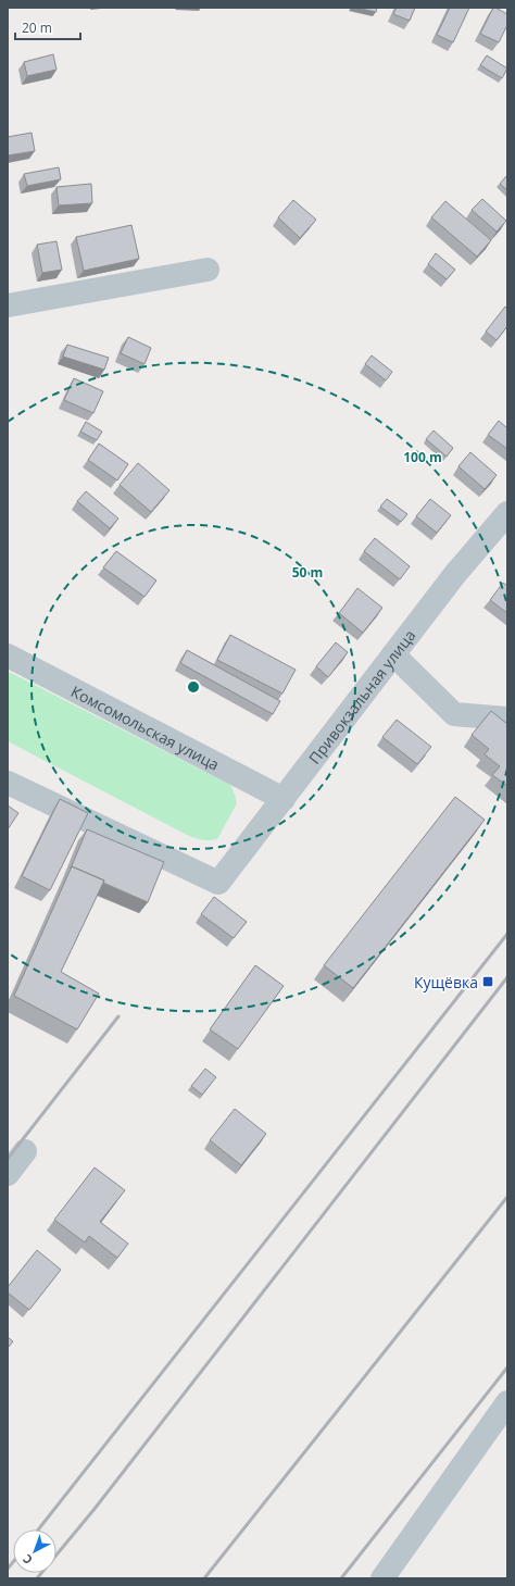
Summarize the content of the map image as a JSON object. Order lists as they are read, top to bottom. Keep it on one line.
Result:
{"streets":{"street":["Привокзальная улица","Комсомольская улица"]},"crossings":[["Привокзальная улица","Комсомольская улица"]],"places":{"transit":["Кущёвка"]},"scale_bar":"20 m","north":"bottom left","rings":["100 m","50 m"]}
